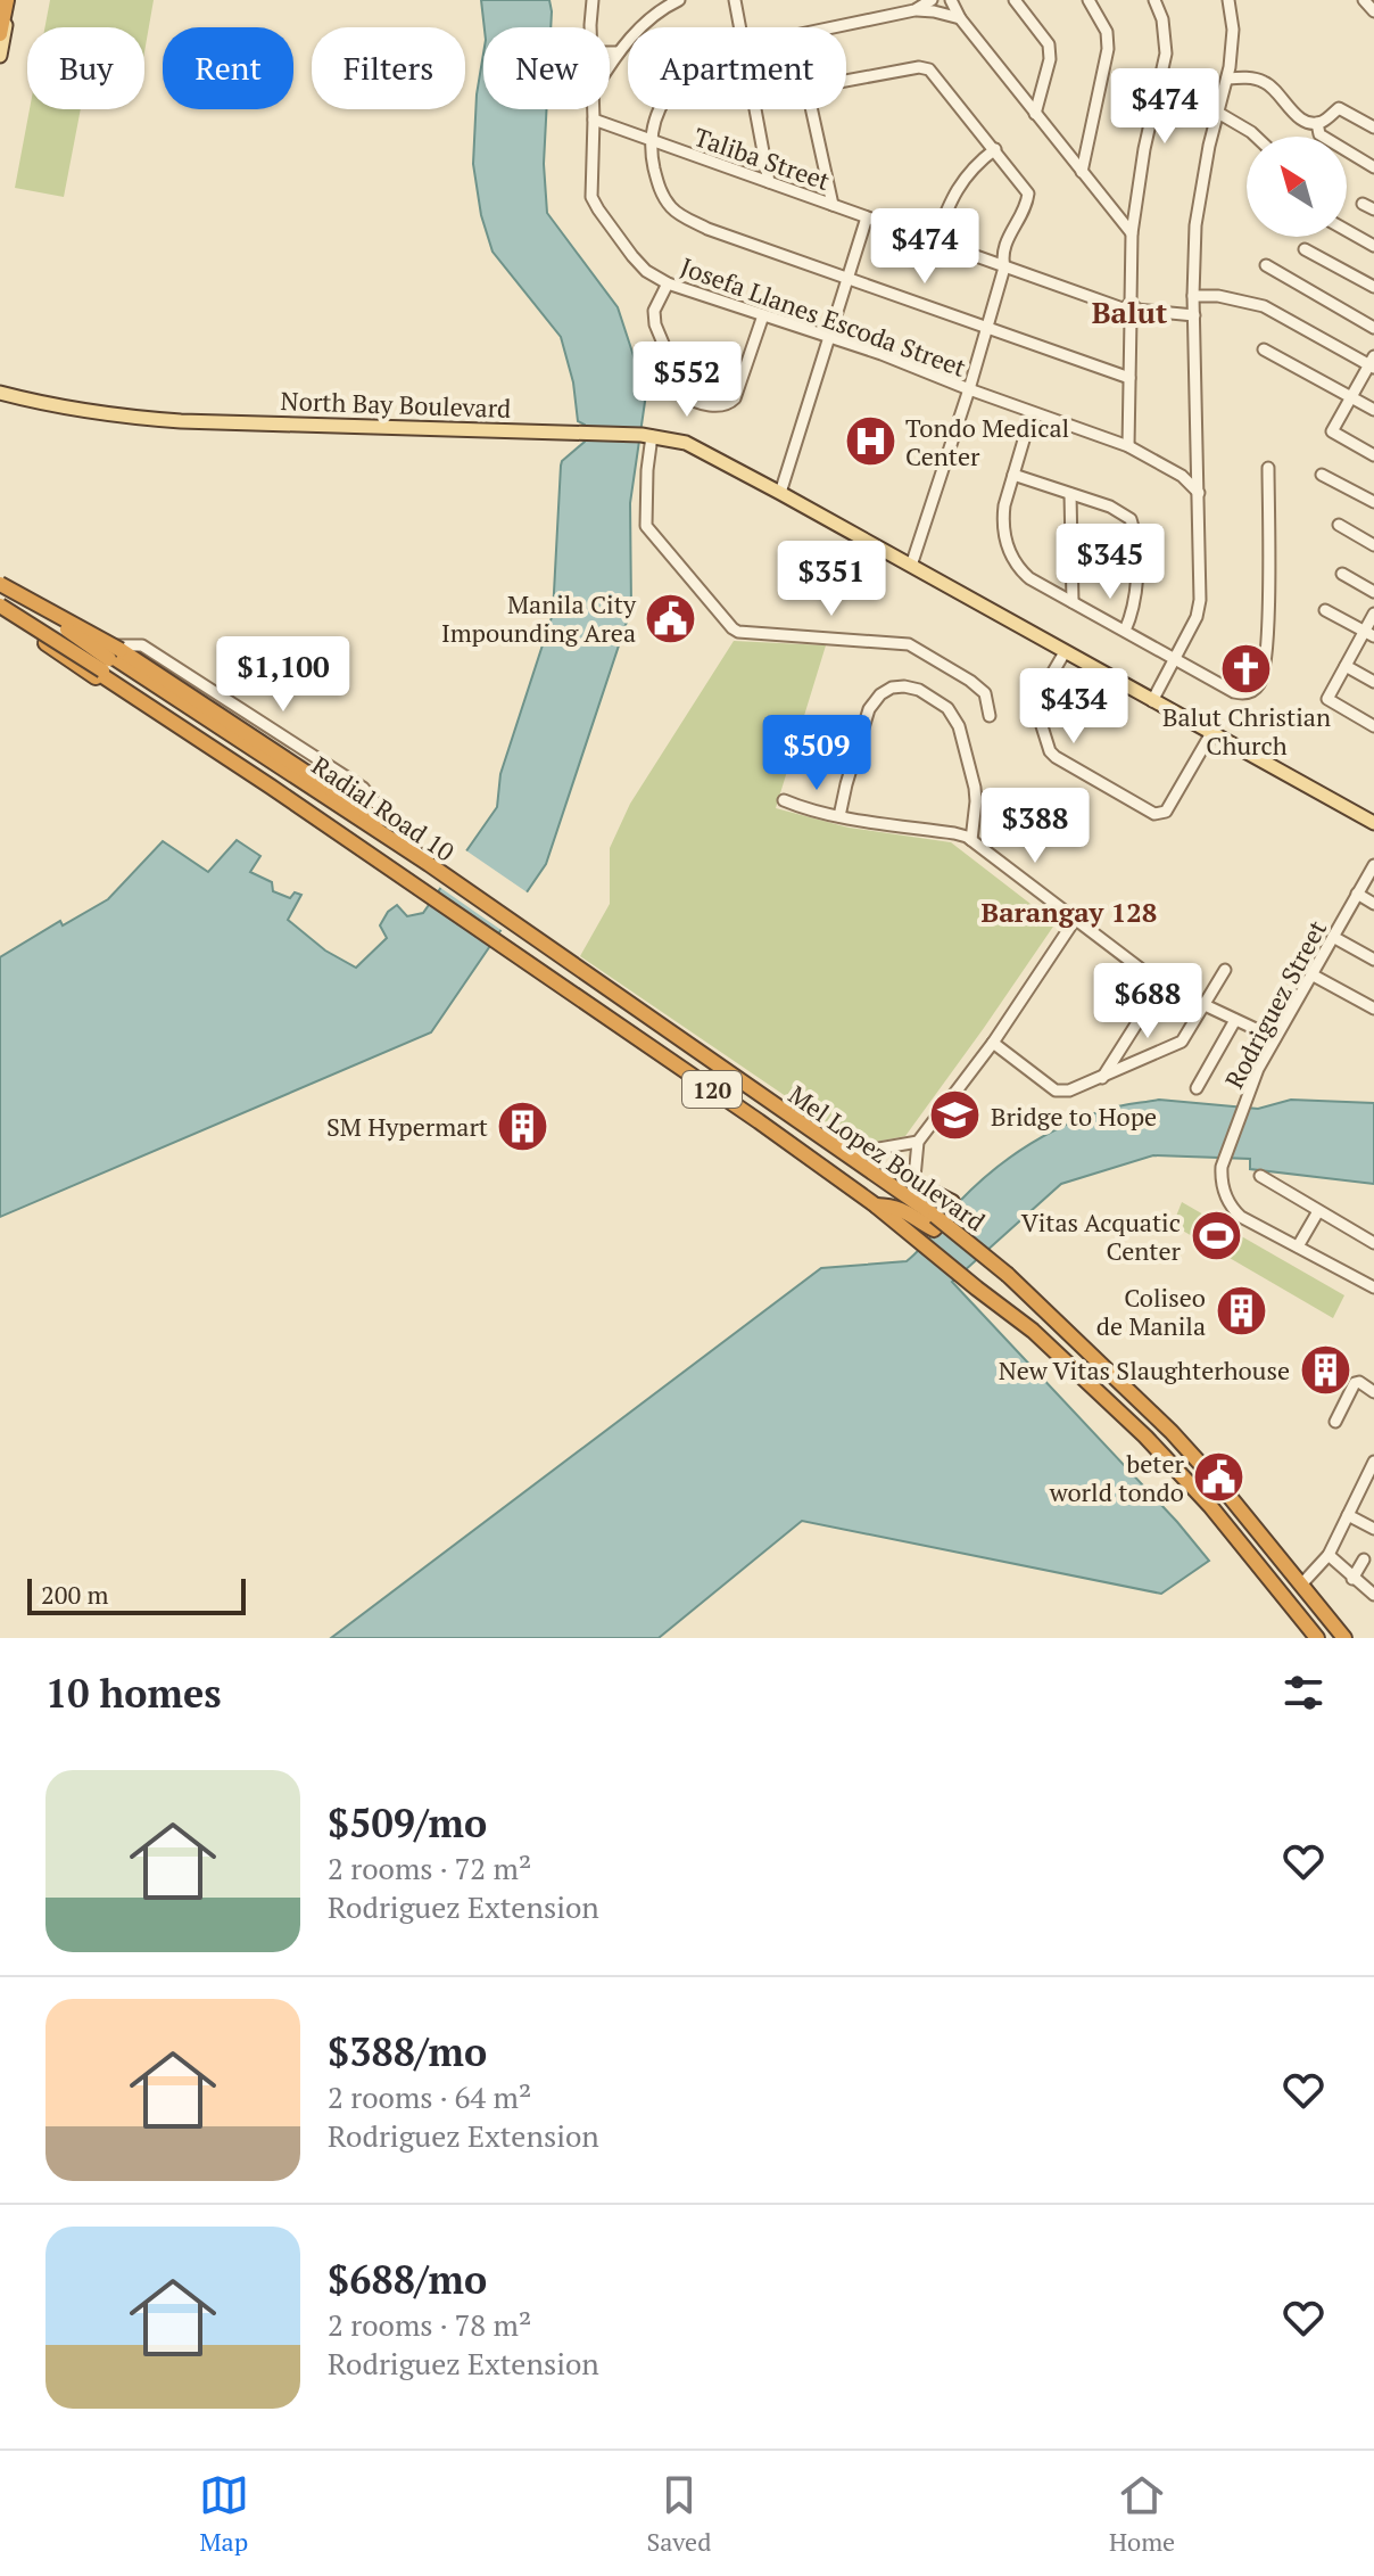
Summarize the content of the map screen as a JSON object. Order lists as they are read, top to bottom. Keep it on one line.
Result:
{"streets":{"highway":["Radial Road 10","120","Mel Lopez Boulevard"],"main road":["North Bay Boulevard"],"street":["Taliba Street","Josefa Llanes Escoda Street","Rodriguez Street"]},"crossings":[["Taliba Street","Josefa Llanes Escoda Street"],["Radial Road 10","Mel Lopez Boulevard"]],"districts":["Balut","Barangay 128"],"places":{"hospital":["Tondo Medical Center"],"public building":["Manila City Impounding Area","beter world tondo"],"church":["Balut Christian Church"],"school or university":["Bridge to Hope"],"building":["SM Hypermart","Coliseo de Manila","New Vitas Slaughterhouse"],"sports":["Vitas Acquatic Center"]},"scale_bar":"200 m","north":"top left","page":{"chip":["Buy","Rent","Filters","New","Apartment"],"price":["$474","$474","$552","$345","$351","$1,100","$434","$509","$388","$688"],"scale":"200 m","heading":"10 homes","list":[{"name":"$509/mo","note":"2 rooms · 72 m² · Rodriguez Extension"},{"name":"$388/mo","note":"2 rooms · 64 m² · Rodriguez Extension"},{"name":"$688/mo","note":"2 rooms · 78 m² · Rodriguez Extension"}],"tabs":["Map","Saved","Home"]}}
